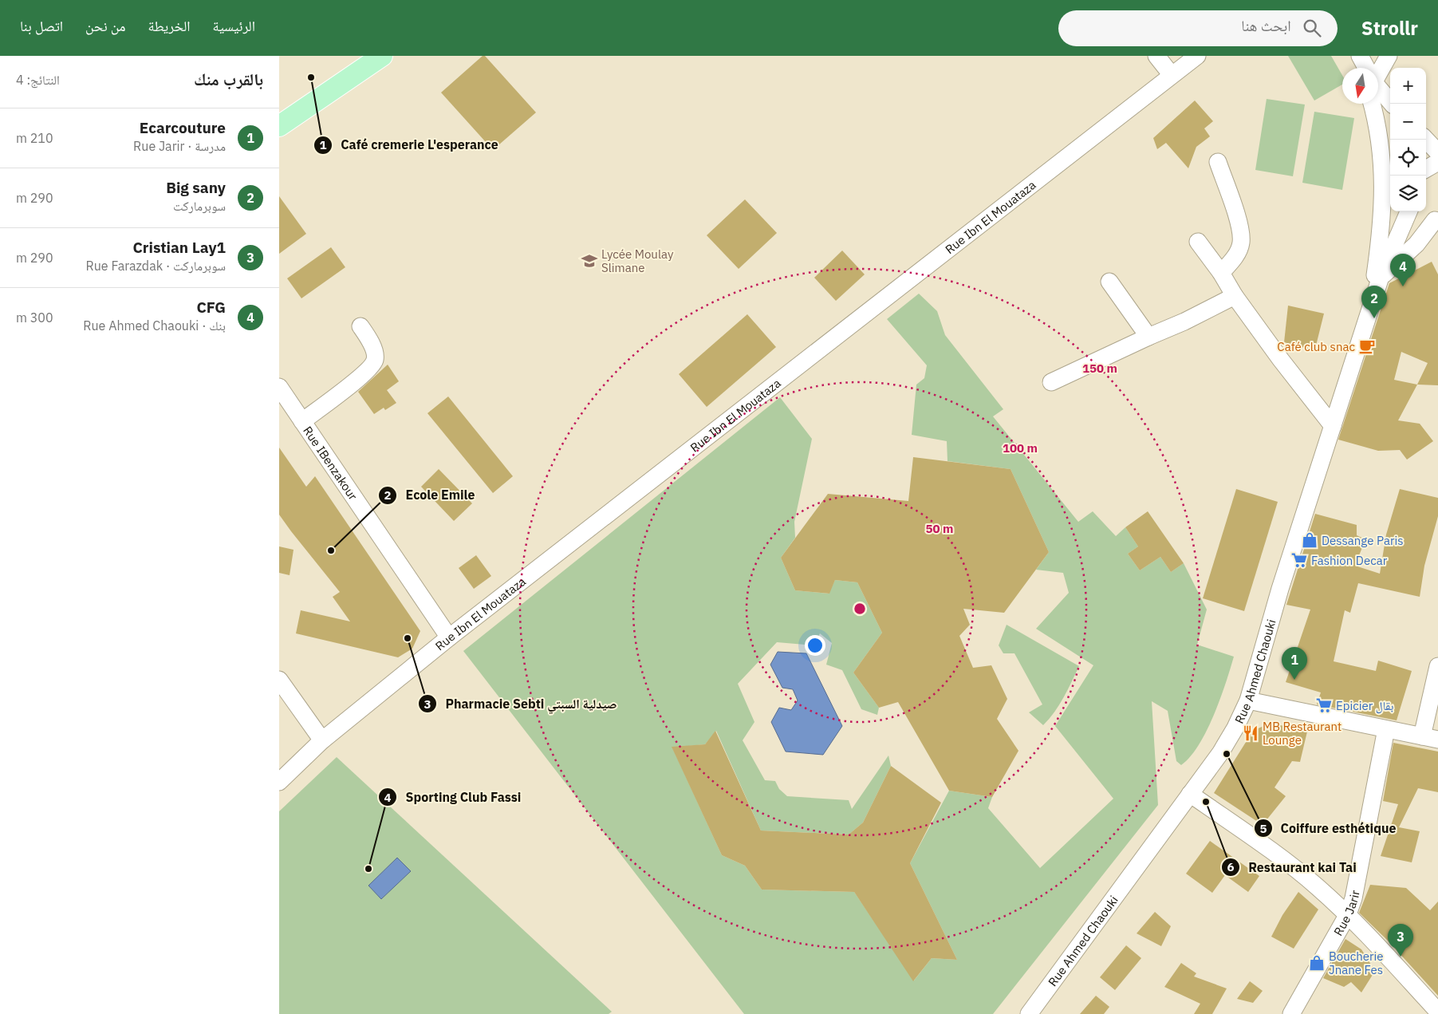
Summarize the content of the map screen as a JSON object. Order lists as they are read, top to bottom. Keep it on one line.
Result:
{"streets":{"street":["Rue Ibn El Mouataza","Rue IBenzakour","Rue Ahmed Chaouki","Rue Jarir"]},"crossings":[["Rue Ibn El Mouataza","Rue IBenzakour"]],"places":{"other":["Café cremerie L'esperance","Ecole Emile","Pharmacie Sebti صيدلية السبتي","Coiffure esthétique","Restaurant kai Tai","Sporting Club Fassi"],"school or university":["Lycée Moulay Slimane"],"cafe":["Café club snac"],"shop":["Dessange Paris","Boucherie Jnane Fes"],"supermarket":["Fashion Decar","Epicier بقال"],"restaurant":["MB Restaurant Lounge"]},"north":"bottom","page":{"header":"Strollr","search":"ابحث هنا","nav":["الرئيسية","الخريطة","من نحن","اتصل بنا"],"heading":["بالقرب منك","النتائج: 4"],"map_buttons":["+","−"],"list":[{"mark":"1","name":"Ecarcouture","note":"مدرسة · Rue Jarir","value":"210 m"},{"mark":"2","name":"Big sany","note":"سوبرماركت","value":"290 m"},{"mark":"3","name":"Cristian Lay1","note":"سوبرماركت · Rue Farazdak","value":"290 m"},{"mark":"4","name":"CFG","note":"بنك · Rue Ahmed Chaouki","value":"300 m"}],"pins":["4","2","1","3"]},"rings":["150 m","100 m","50 m"]}
